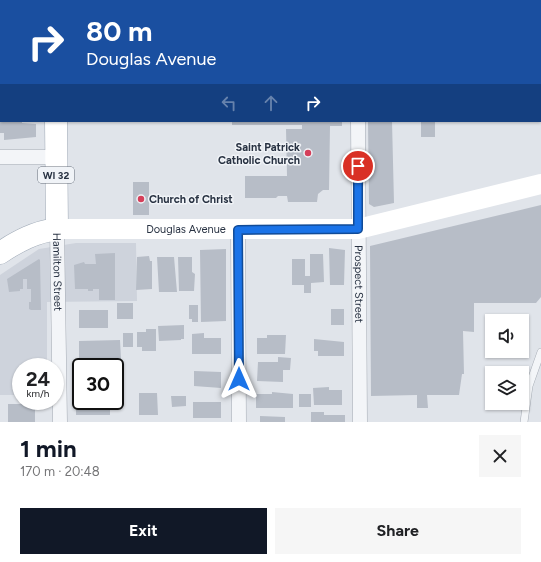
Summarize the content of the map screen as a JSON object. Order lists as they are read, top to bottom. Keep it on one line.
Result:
{"streets":{"main road":["WI 32","Douglas Avenue","Hamilton Street"],"street":["Prospect Street"]},"crossings":[["Douglas Avenue","Hamilton Street"],["Douglas Avenue","Prospect Street"]],"places":["Saint Patrick Catholic Church","Church of Christ"],"page":{"turn":["80 m","Douglas Avenue"],"speed":"24 km/h","limit":"30","heading":["1 min","170 m · 20:48"],"buttons":["Exit","Share"]}}
